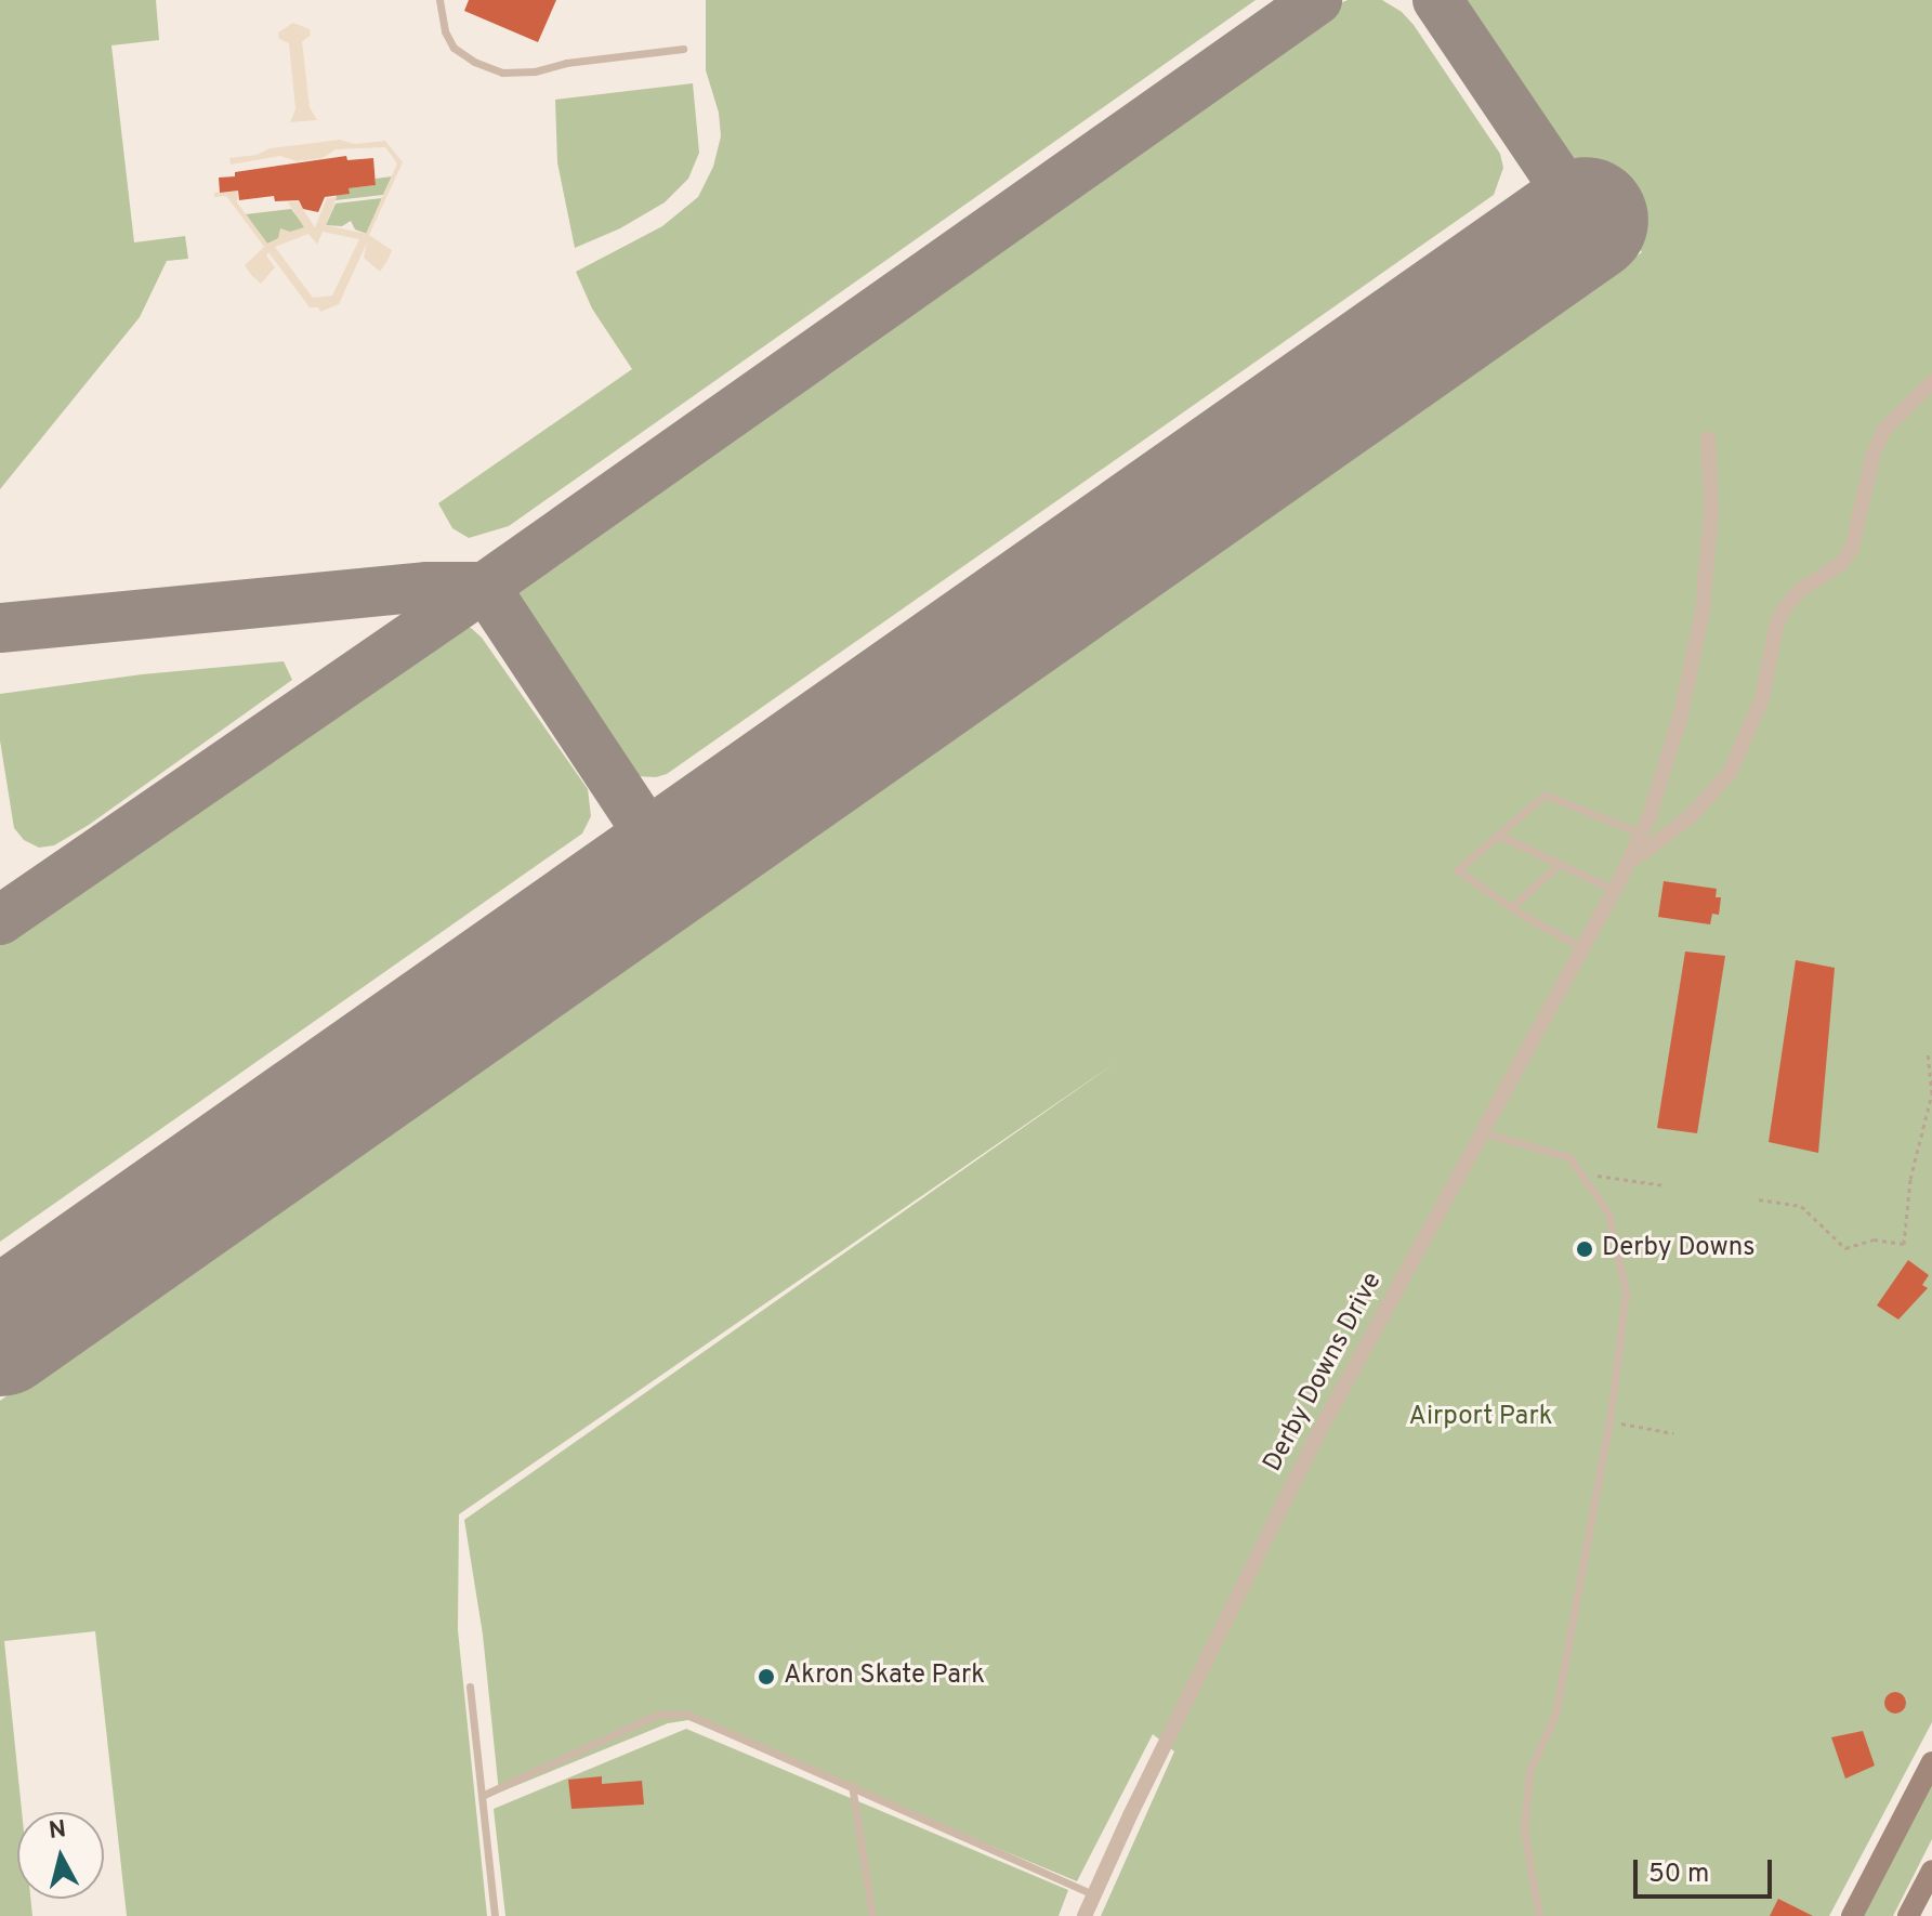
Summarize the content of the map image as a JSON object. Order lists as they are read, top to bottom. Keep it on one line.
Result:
{"streets":{"street":["Derby Downs Drive"]},"parks":["Airport Park"],"places":["Derby Downs","Akron Skate Park"],"scale_bar":"50 m","north":"top"}
